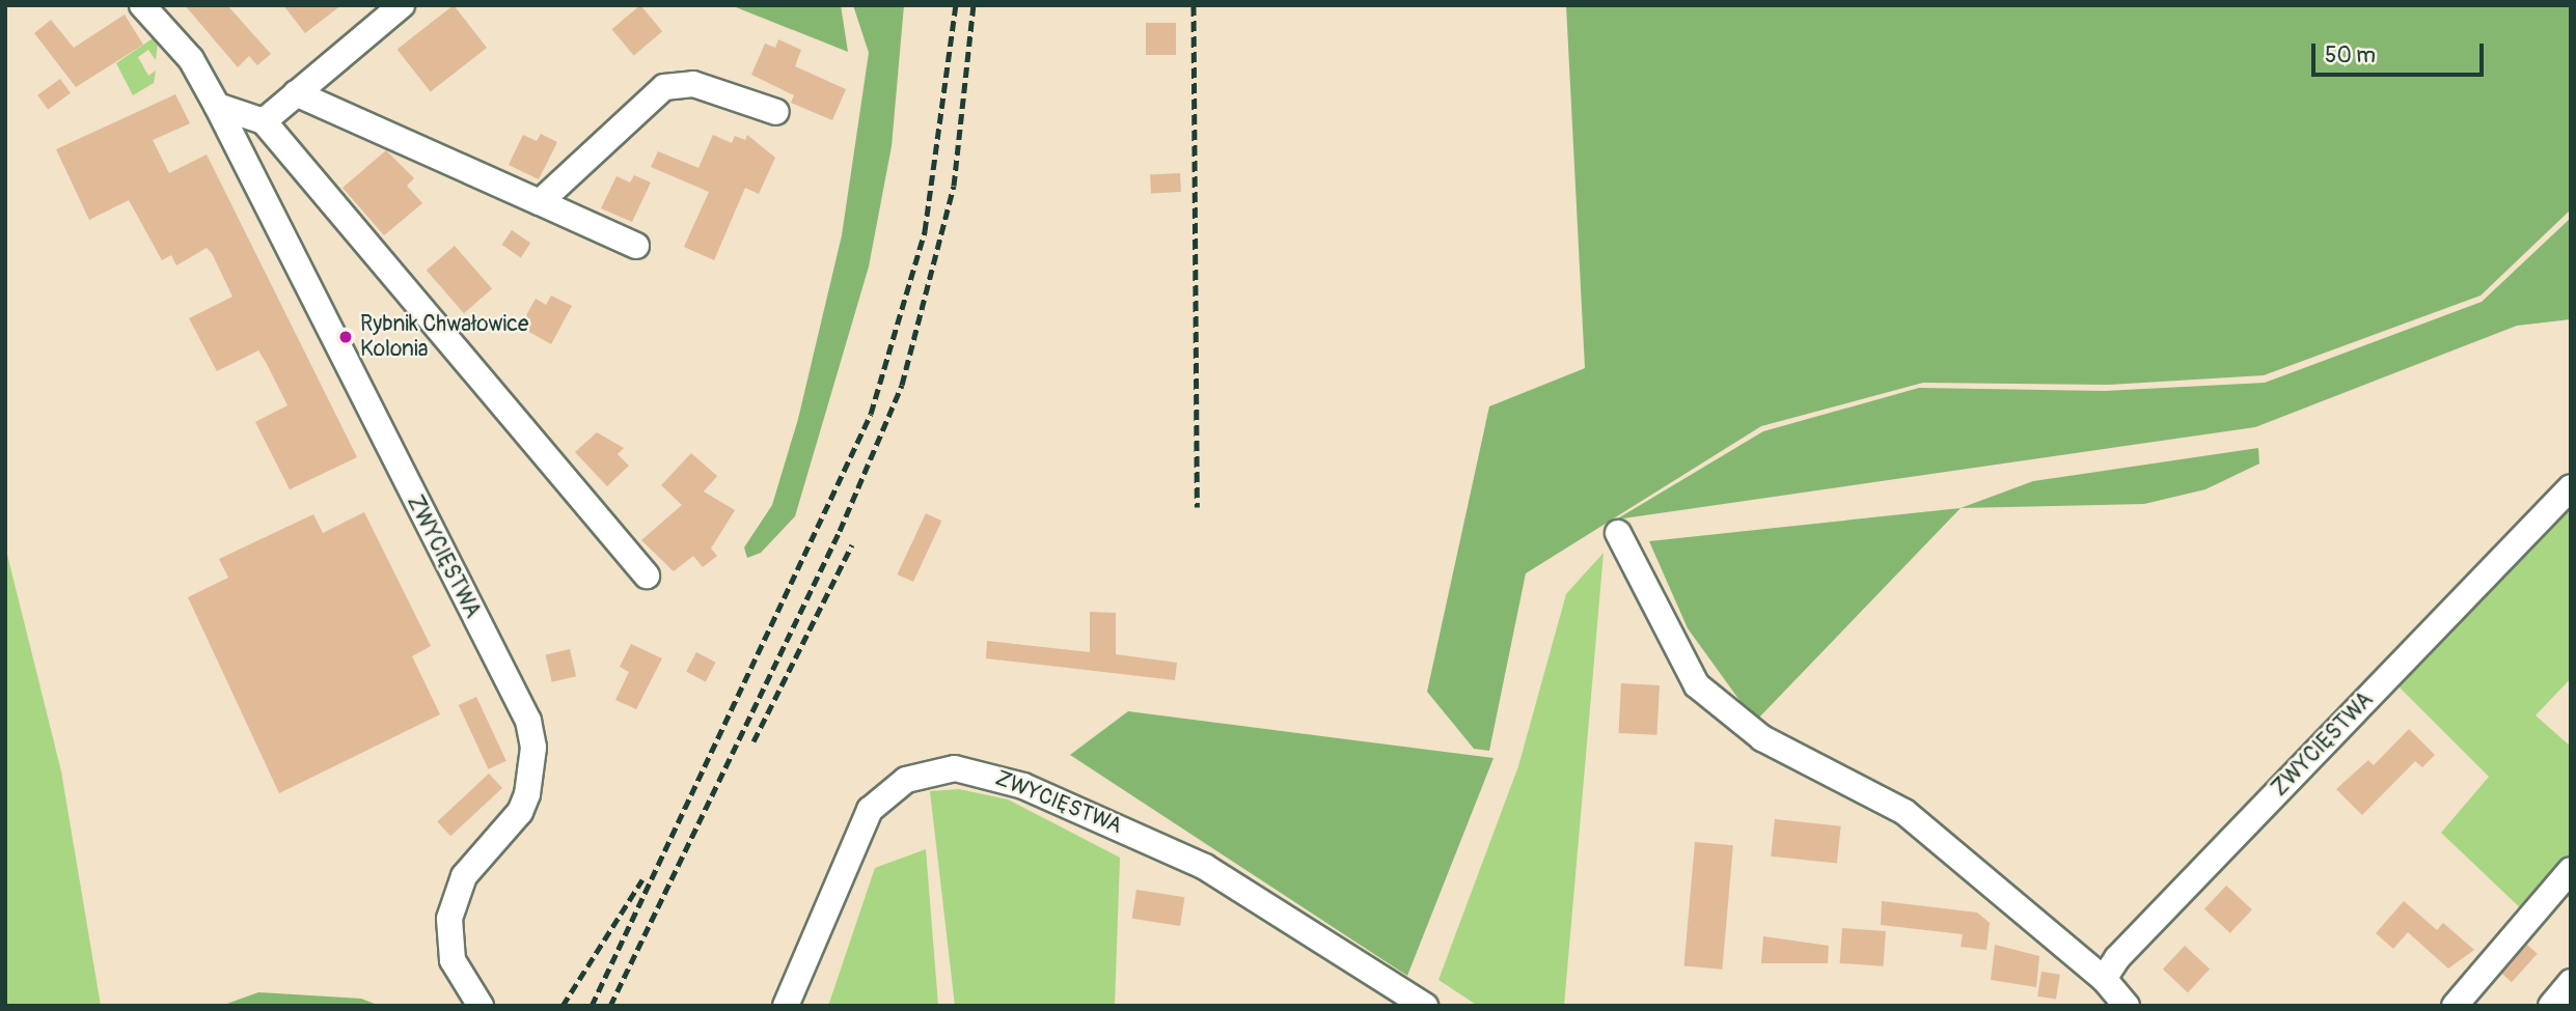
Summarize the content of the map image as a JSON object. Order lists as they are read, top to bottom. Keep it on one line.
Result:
{"streets":{"street":["ZWYCIĘSTWA"]},"places":["Rybnik Chwałowice Kolonia"],"scale_bar":"50 m"}
